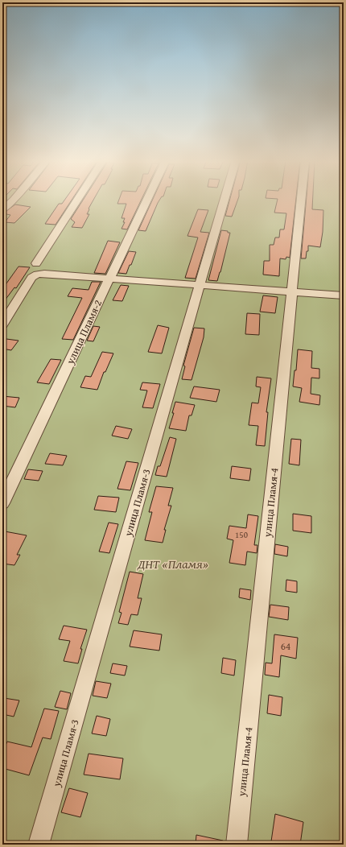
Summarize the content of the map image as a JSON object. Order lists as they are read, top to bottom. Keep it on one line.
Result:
{"streets":{"street":["улица Пламя-2","улица Пламя-3","улица Пламя-4"]},"parks":["ДНТ «Пламя»"],"house_numbers":["150","64"]}
